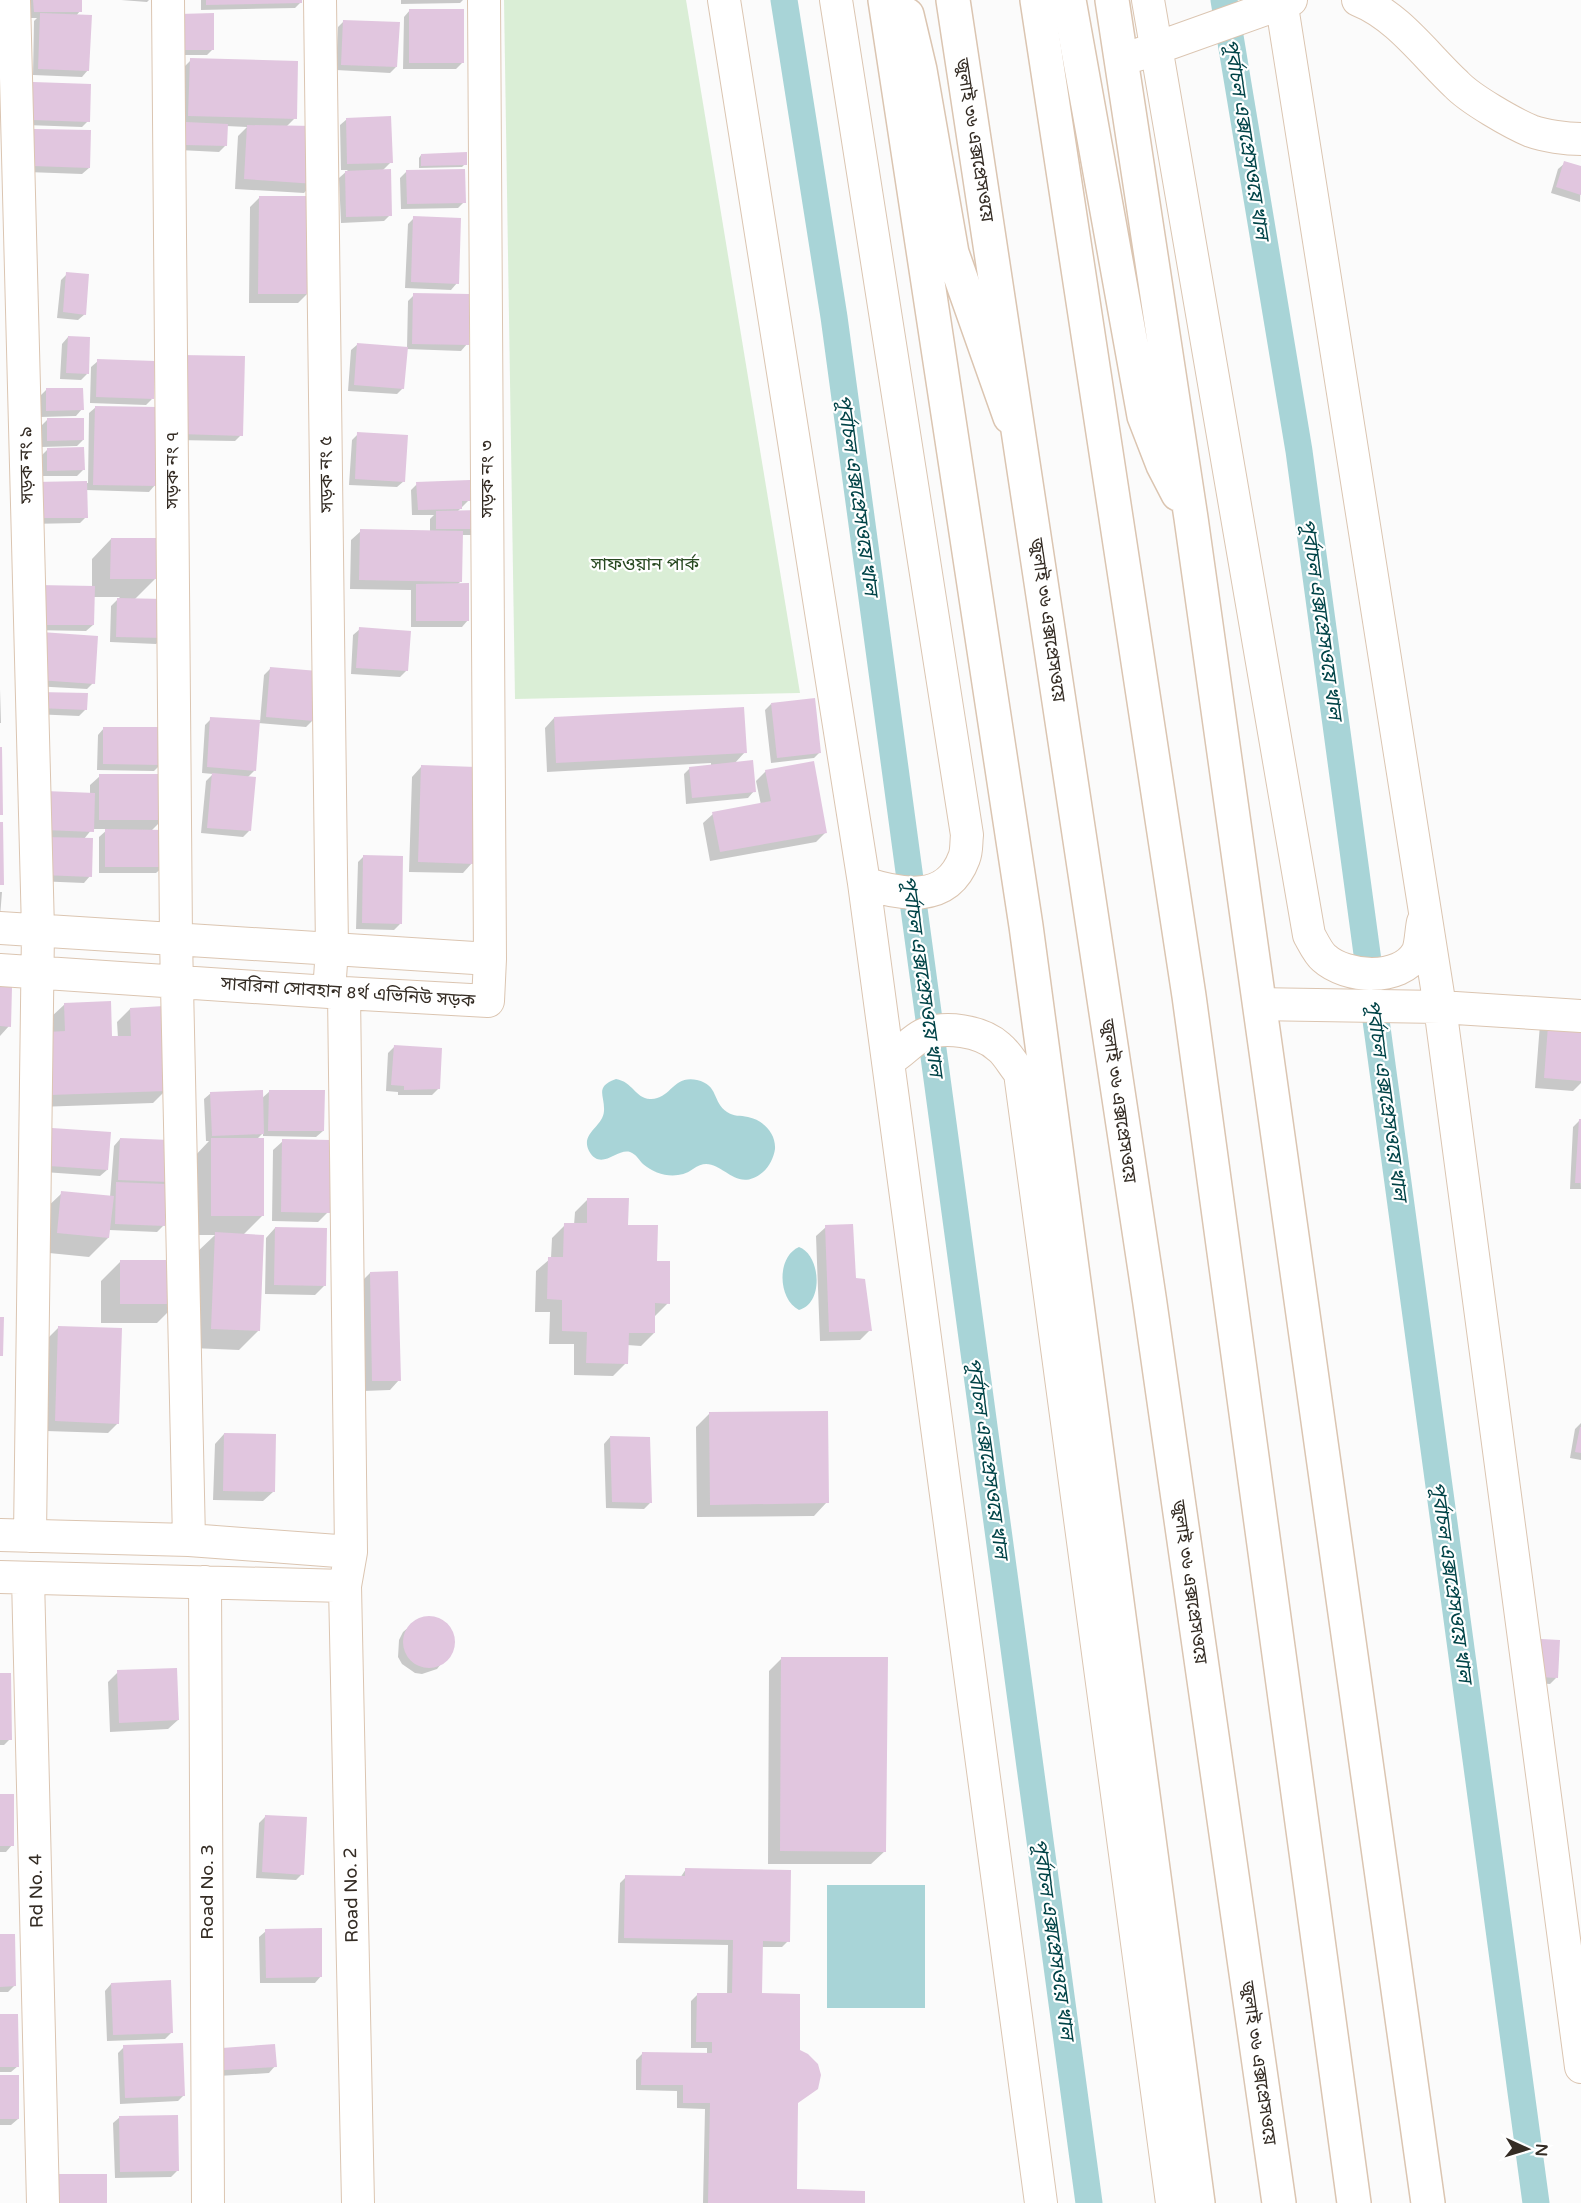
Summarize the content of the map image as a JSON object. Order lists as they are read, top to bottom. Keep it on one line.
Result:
{"streets":{"main road":["জুলাই ৩৬ এক্সপ্রেসওয়ে"],"street":["সড়ক নং ৯","সড়ক নং ৭","সড়ক নং ৫","সড়ক নং ৩","সাবরিনা সোবহান ৪র্থ এভিনিউ সড়ক","Rd No. 4","Road No. 3","Road No. 2"]},"crossings":[["সড়ক নং ৯","সাবরিনা সোবহান ৪র্থ এভিনিউ সড়ক"],["সড়ক নং ৭","সাবরিনা সোবহান ৪র্থ এভিনিউ সড়ক"],["সড়ক নং ৫","সাবরিনা সোবহান ৪র্থ এভিনিউ সড়ক"],["সড়ক নং ৫","Road No. 2"],["সড়ক নং ৩","সাবরিনা সোবহান ৪র্থ এভিনিউ সড়ক"],["সাবরিনা সোবহান ৪র্থ এভিনিউ সড়ক","Road No. 2"]],"water":["পূর্বাচল এক্সপ্রেসওয়ে খাল"],"parks":["সাফওয়ান পার্ক"],"north":"right"}
